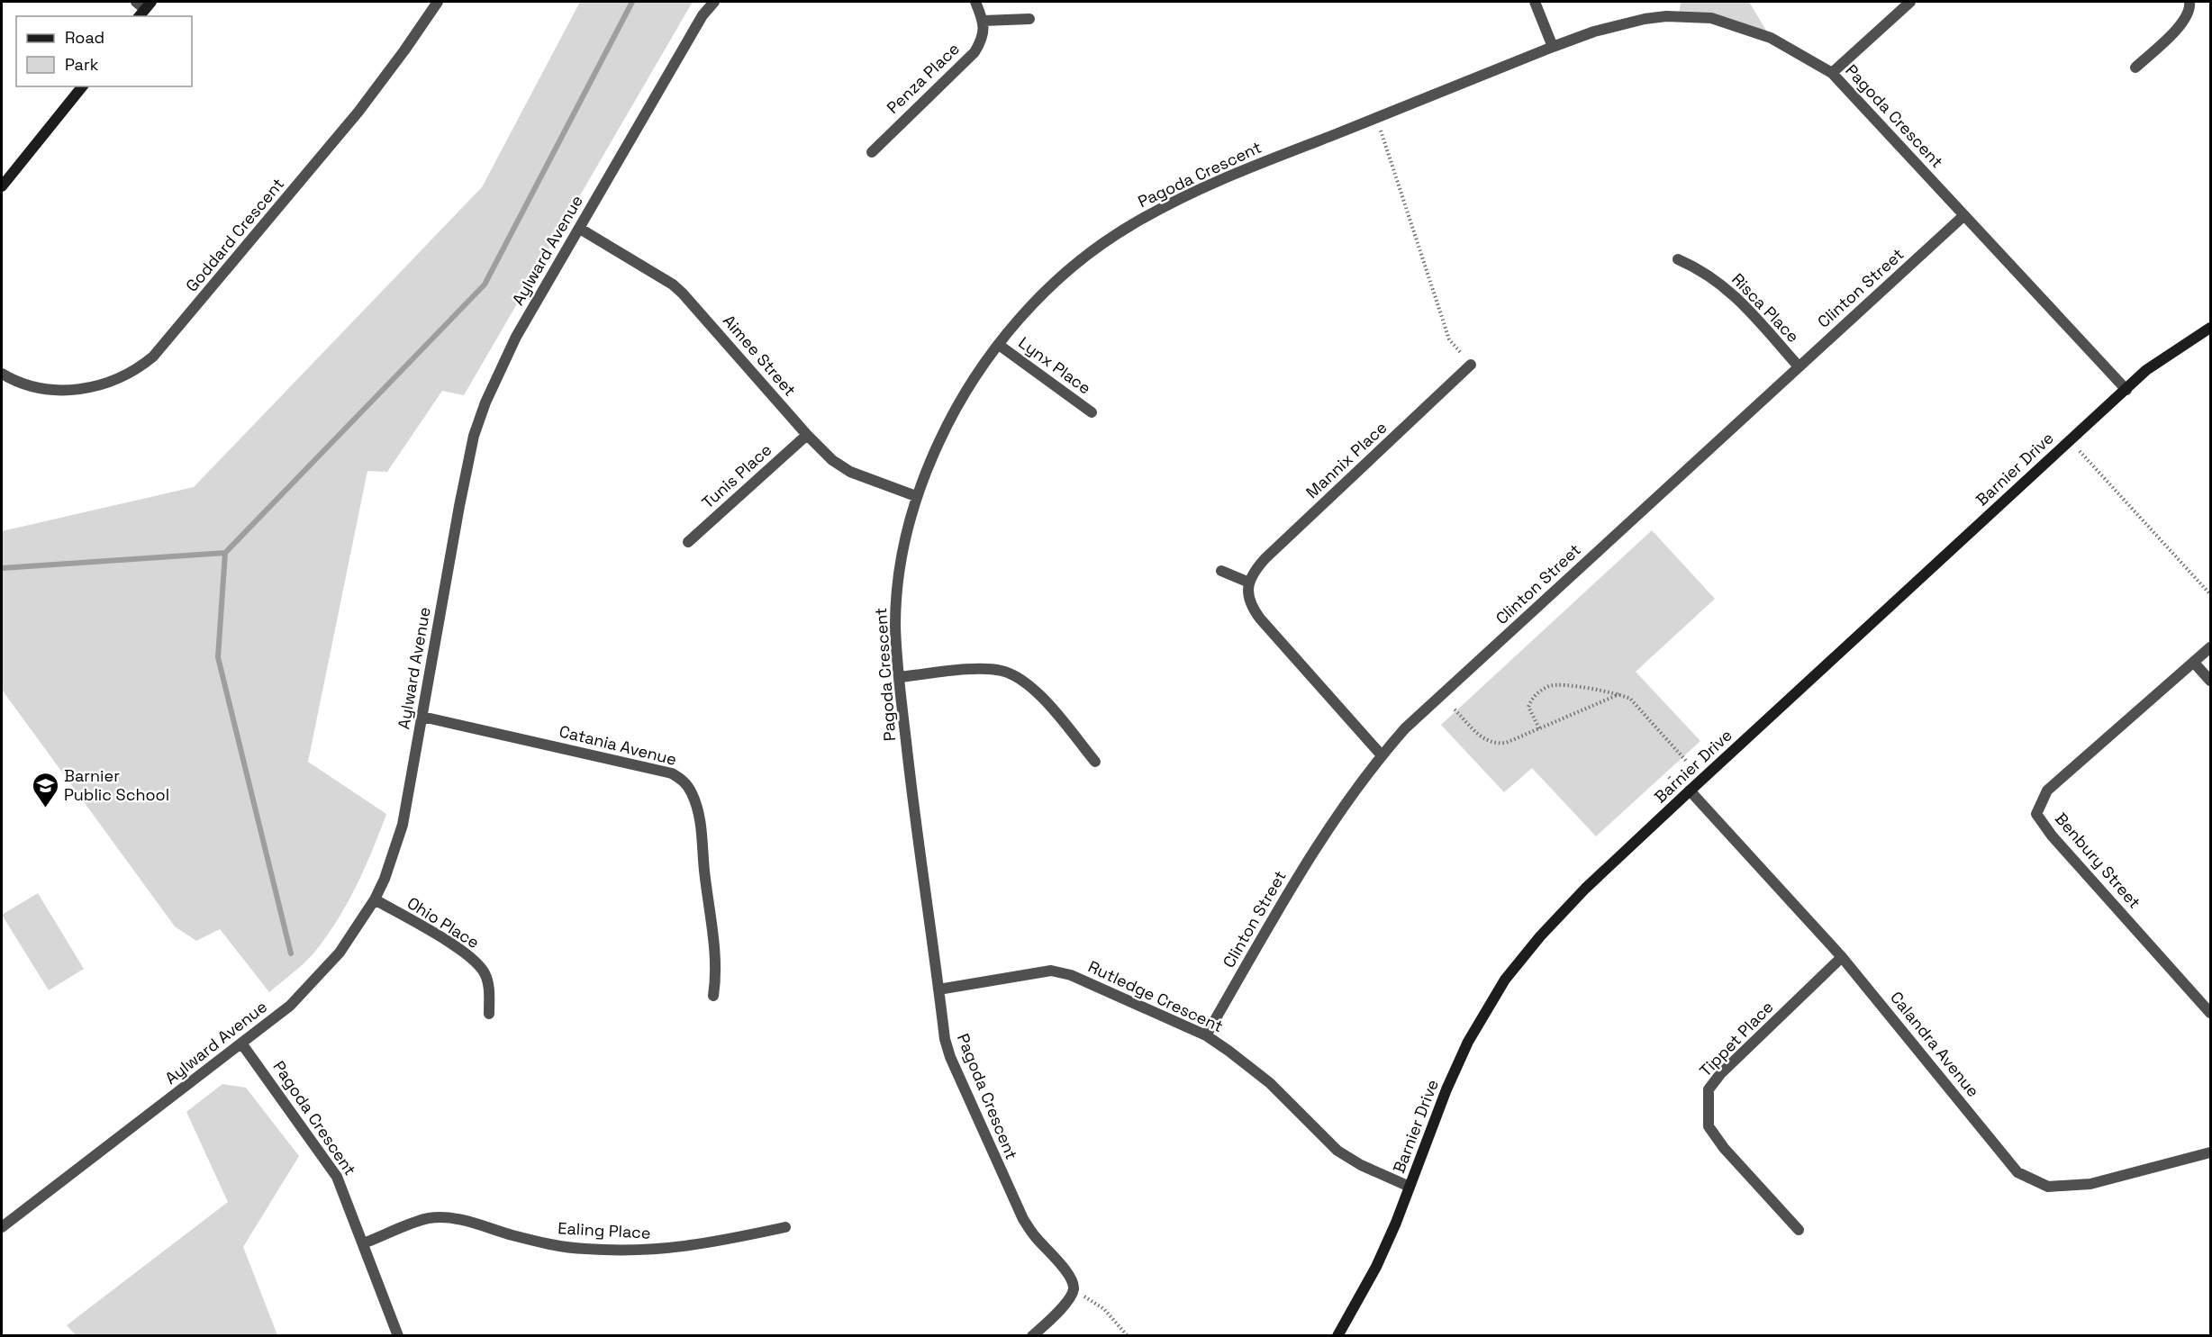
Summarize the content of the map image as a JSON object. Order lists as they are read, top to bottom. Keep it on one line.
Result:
{"streets":{"street":["Penza Place","Pagoda Crescent","Goddard Crescent","Aylward Avenue","Clinton Street","Risca Place","Aimee Street","Lynx Place","Mannix Place","Barnier Drive","Tunis Place","Catania Avenue","Benbury Street","Ohio Place","Rutledge Crescent","Tippet Place","Calandra Avenue","Ealing Place"]},"crossings":[["Pagoda Crescent","Aylward Avenue"],["Pagoda Crescent","Clinton Street"],["Pagoda Crescent","Aimee Street"],["Pagoda Crescent","Lynx Place"],["Pagoda Crescent","Barnier Drive"],["Pagoda Crescent","Rutledge Crescent"],["Pagoda Crescent","Ealing Place"],["Aylward Avenue","Aimee Street"],["Aylward Avenue","Catania Avenue"],["Aylward Avenue","Ohio Place"],["Clinton Street","Risca Place"],["Clinton Street","Rutledge Crescent"],["Aimee Street","Tunis Place"],["Barnier Drive","Rutledge Crescent"],["Barnier Drive","Calandra Avenue"],["Tippet Place","Calandra Avenue"]],"places":{"school or university":["Barnier Public School"]},"legend":["Road","Park"]}
